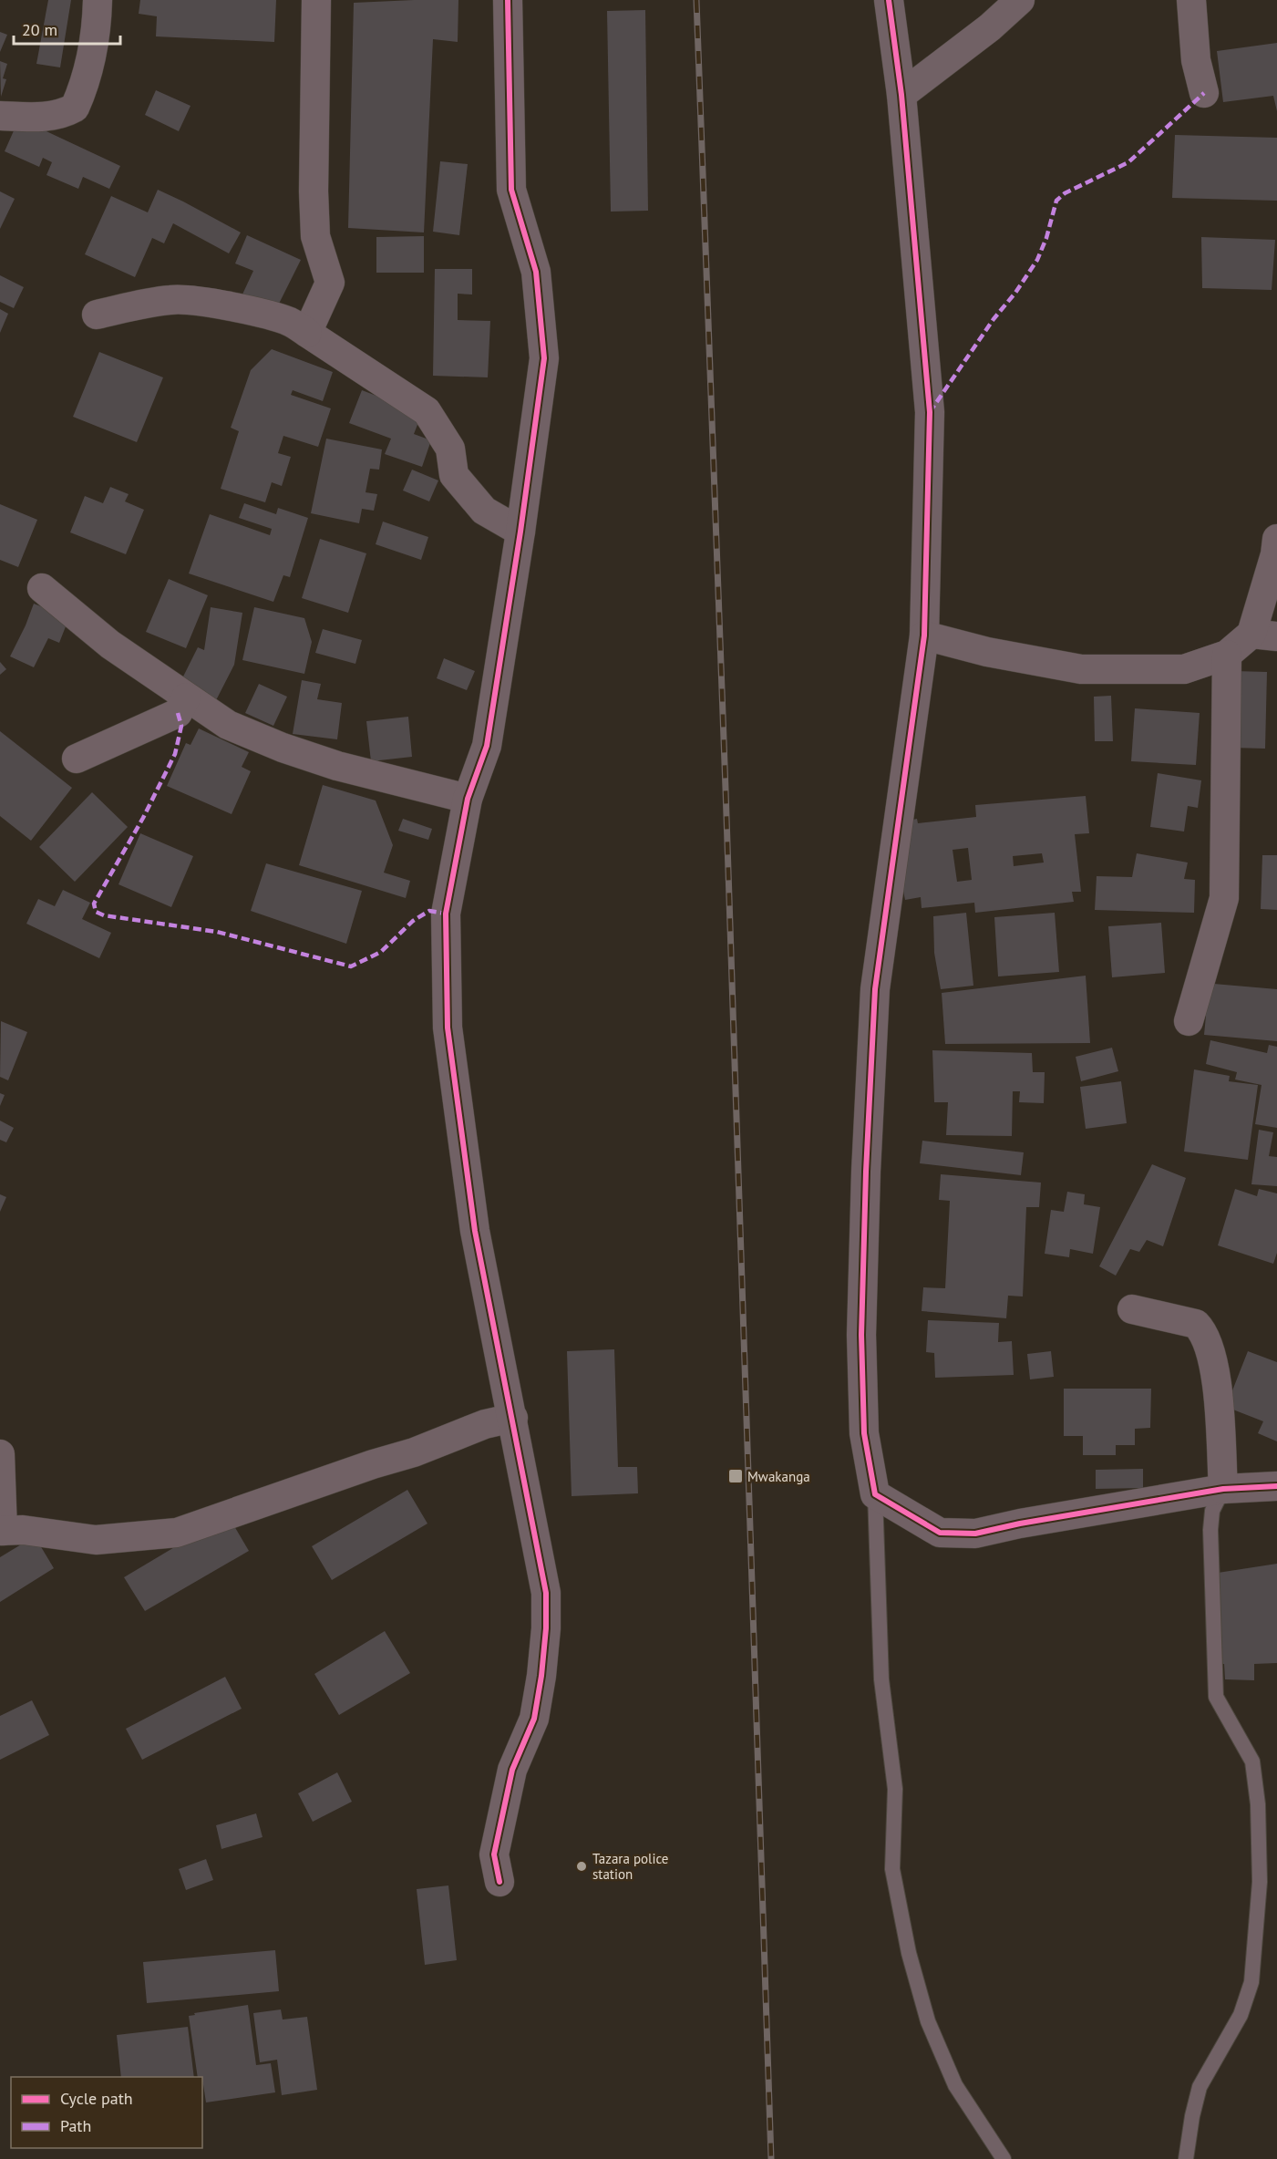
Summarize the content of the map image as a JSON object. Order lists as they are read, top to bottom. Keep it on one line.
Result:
{"places":{"transit":["Mwakanga"],"other":["Tazara police station"]},"legend":["Cycle path","Path"],"scale_bar":"20 m"}
